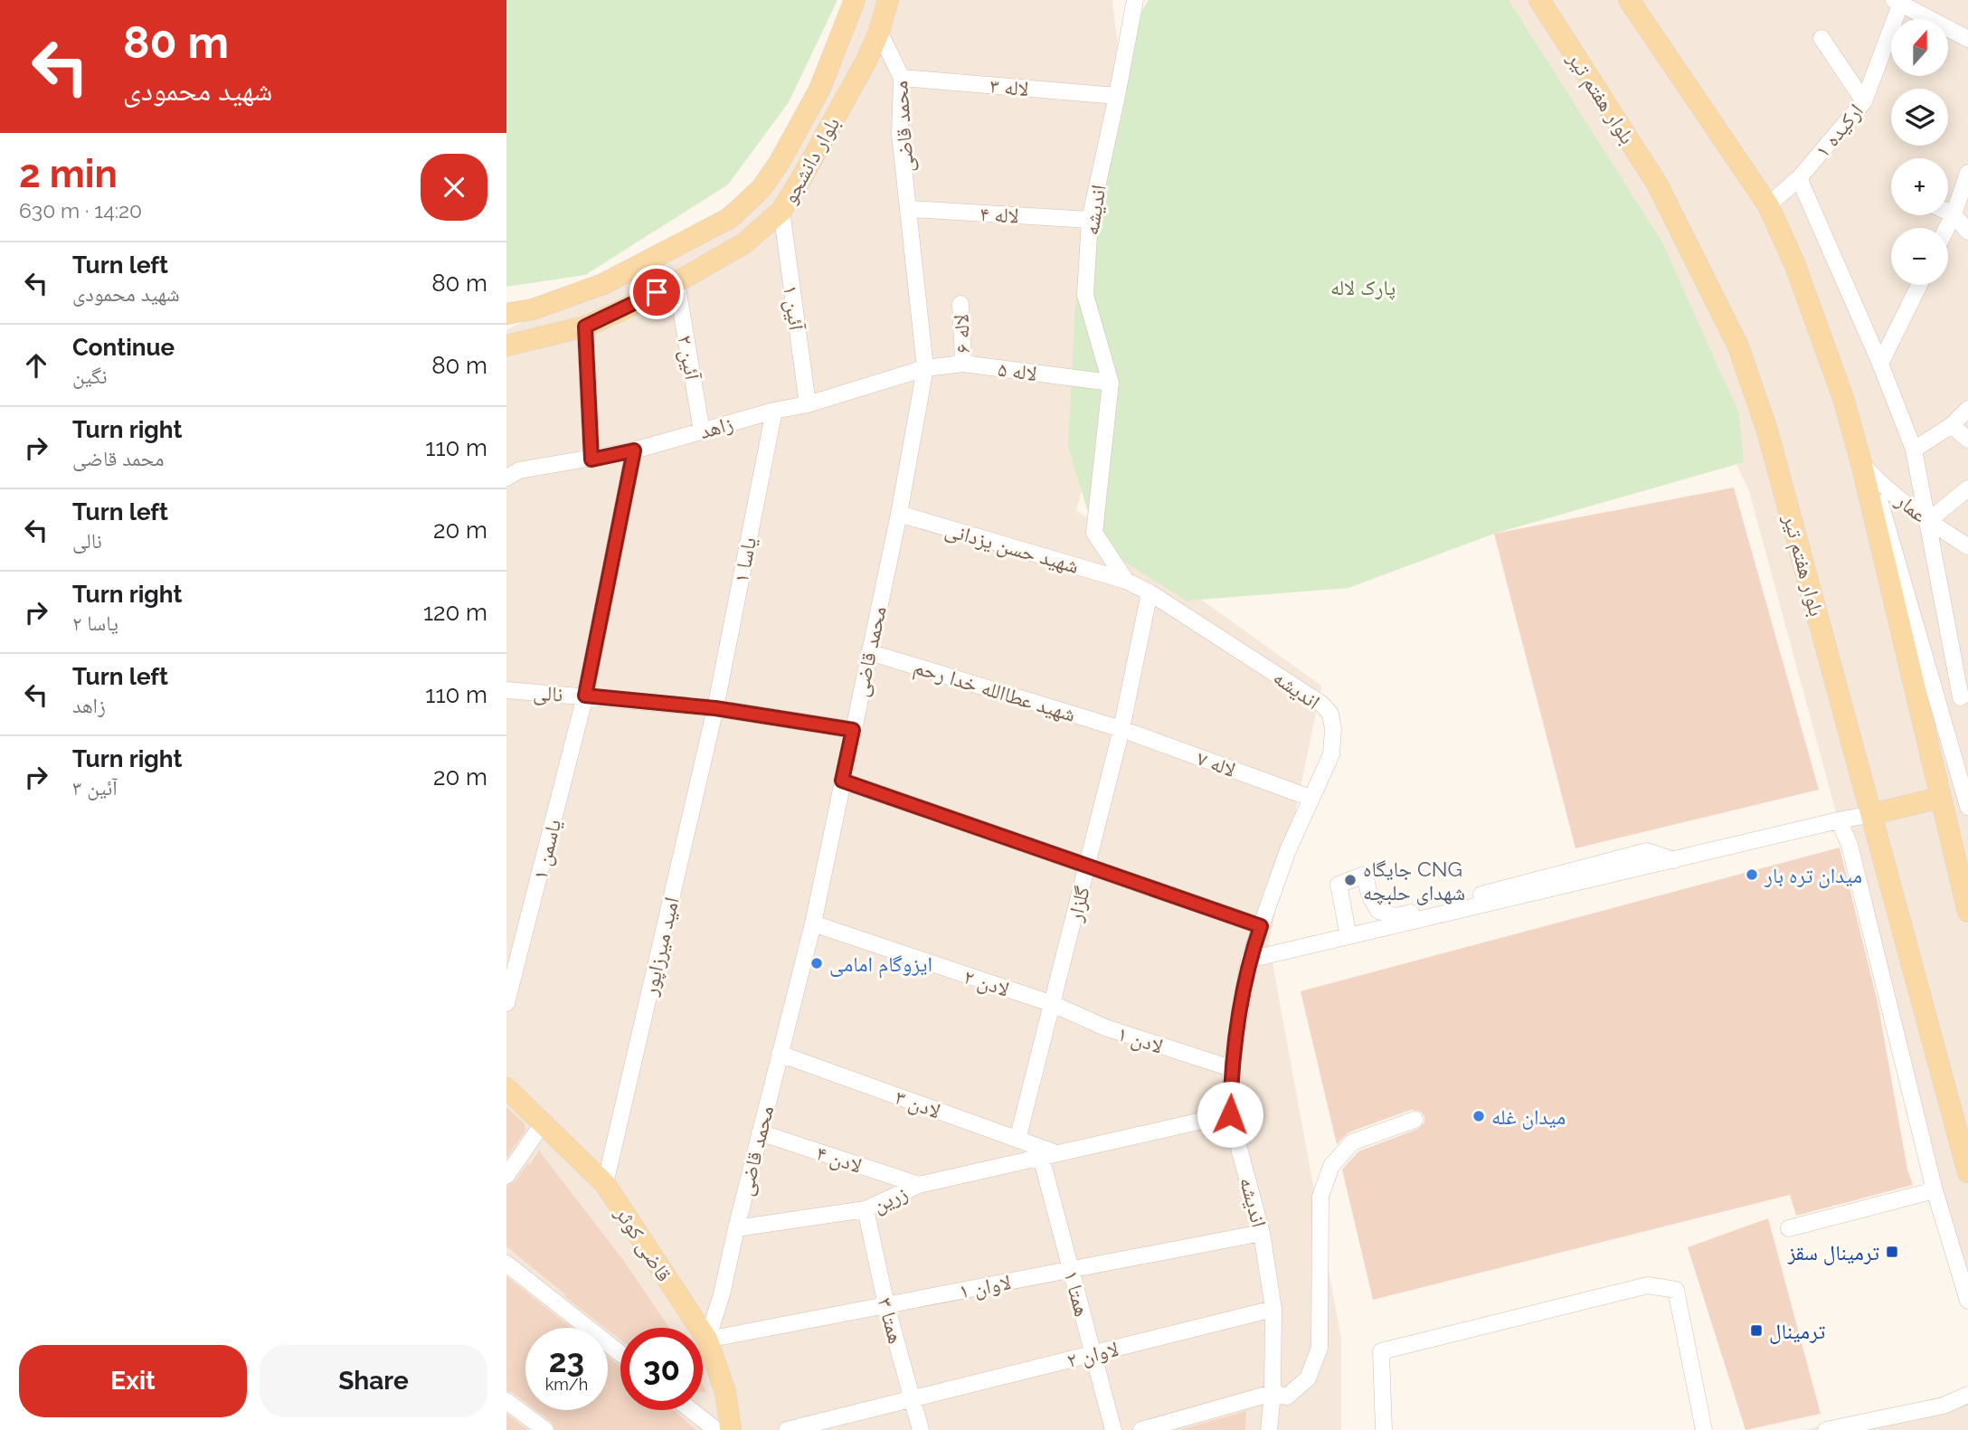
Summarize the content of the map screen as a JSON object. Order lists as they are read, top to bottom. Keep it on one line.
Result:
{"streets":{"main road":["بلوار هفتم تیر","بلوار دانشجو","قاضی کوثر"],"street":["لاله ۳","محمد قاضی","ارکیده ۱","اندیشه","لاله ۴","آئین ۱","لاله ۶","آئین ۲","لاله ۵","زاهد","عمار","شهید حسن یزدانی","یاسا ۱","شهید عطاالله خدا رحم","نالی","لاله ۷","یاسمن ۱","گلزار","امید میرزاپور","لادن ۲","لادن ۱","لادن ۳","لادن ۴","زرین","لاوان ۱","همتا ۱","همتا ۳","لاوان ۲"]},"crossings":[["لاله ۳","محمد قاضی"],["لاله ۳","اندیشه"],["محمد قاضی","بلوار دانشجو"],["محمد قاضی","لاله ۴"],["محمد قاضی","لاله ۵"],["محمد قاضی","زاهد"],["محمد قاضی","شهید حسن یزدانی"],["محمد قاضی","شهید عطاالله خدا رحم"],["محمد قاضی","نالی"],["محمد قاضی","لادن ۲"],["محمد قاضی","لادن ۳"],["محمد قاضی","لادن ۴"],["محمد قاضی","زرین"],["محمد قاضی","قاضی کوثر"],["محمد قاضی","لاوان ۱"],["بلوار دانشجو","آئین ۱"],["بلوار دانشجو","آئین ۲"],["اندیشه","لاله ۴"],["اندیشه","لاله ۵"],["اندیشه","شهید حسن یزدانی"],["اندیشه","لاله ۷"],["اندیشه","گلزار"],["اندیشه","لادن ۱"],["اندیشه","زرین"],["اندیشه","لاوان ۱"],["اندیشه","لاوان ۲"],["آئین ۱","زاهد"],["لاله ۶","لاله ۵"],["آئین ۲","زاهد"],["لاله ۵","زاهد"],["زاهد","یاسا ۱"],["زاهد","یاسمن ۱"],["یاسا ۱","نالی"],["یاسا ۱","امید میرزاپور"],["شهید عطاالله خدا رحم","لاله ۷"],["شهید عطاالله خدا رحم","گلزار"],["نالی","یاسمن ۱"],["نالی","امید میرزاپور"],["لاله ۷","گلزار"],["گلزار","لادن ۲"],["گلزار","لادن ۱"],["گلزار","لادن ۳"],["امید میرزاپور","قاضی کوثر"],["لادن ۲","لادن ۱"],["لادن ۳","زرین"],["لادن ۳","همتا ۱"],["لادن ۴","زرین"],["زرین","همتا ۱"],["زرین","همتا ۳"],["قاضی کوثر","لاوان ۱"],["لاوان ۱","همتا ۱"],["لاوان ۱","همتا ۳"],["همتا ۱","لاوان ۲"],["همتا ۳","لاوان ۲"]],"parks":["پارک لاله"],"places":{"other":["میدان تره بار","جایگاه CNG شهدای حلبچه","ایزوگام امامی","میدان غله"],"transit":["ترمینال سقز","ترمینال"]},"north":"top","page":{"turn":["80 m","شهید محمودی"],"map_buttons":["+","−"],"heading":["2 min","630 m · 14:20"],"list":[{"name":"Turn left","note":"شهید محمودی","value":"80 m"},{"name":"Continue","note":"نگین","value":"80 m"},{"name":"Turn right","note":"محمد قاضی","value":"110 m"},{"name":"Turn left","note":"نالی","value":"20 m"},{"name":"Turn right","note":"یاسا ۲","value":"120 m"},{"name":"Turn left","note":"زاهد","value":"110 m"},{"name":"Turn right","note":"آئین ۳","value":"20 m"}],"speed":"23 km/h","limit":"30","buttons":["Exit","Share"]}}
